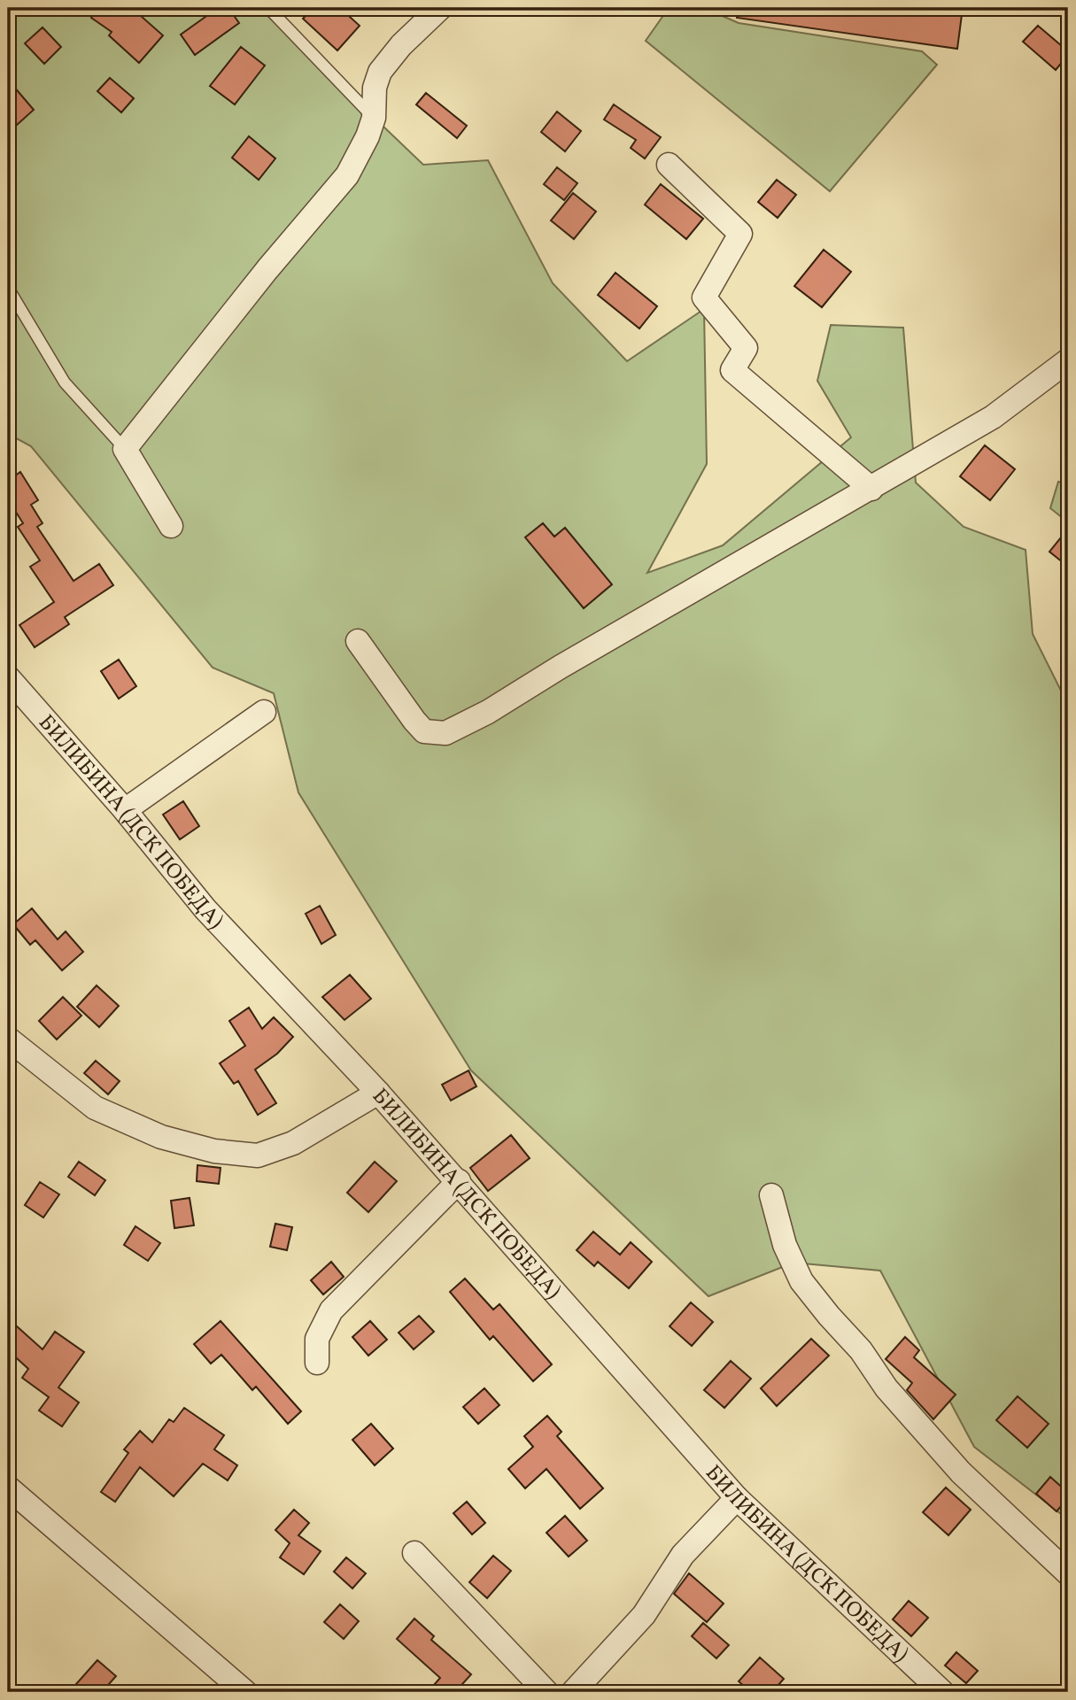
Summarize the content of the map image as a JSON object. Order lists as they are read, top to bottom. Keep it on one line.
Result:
{"streets":{"street":["БИЛИБИНА (ДСК ПОБЕДА)"]}}
